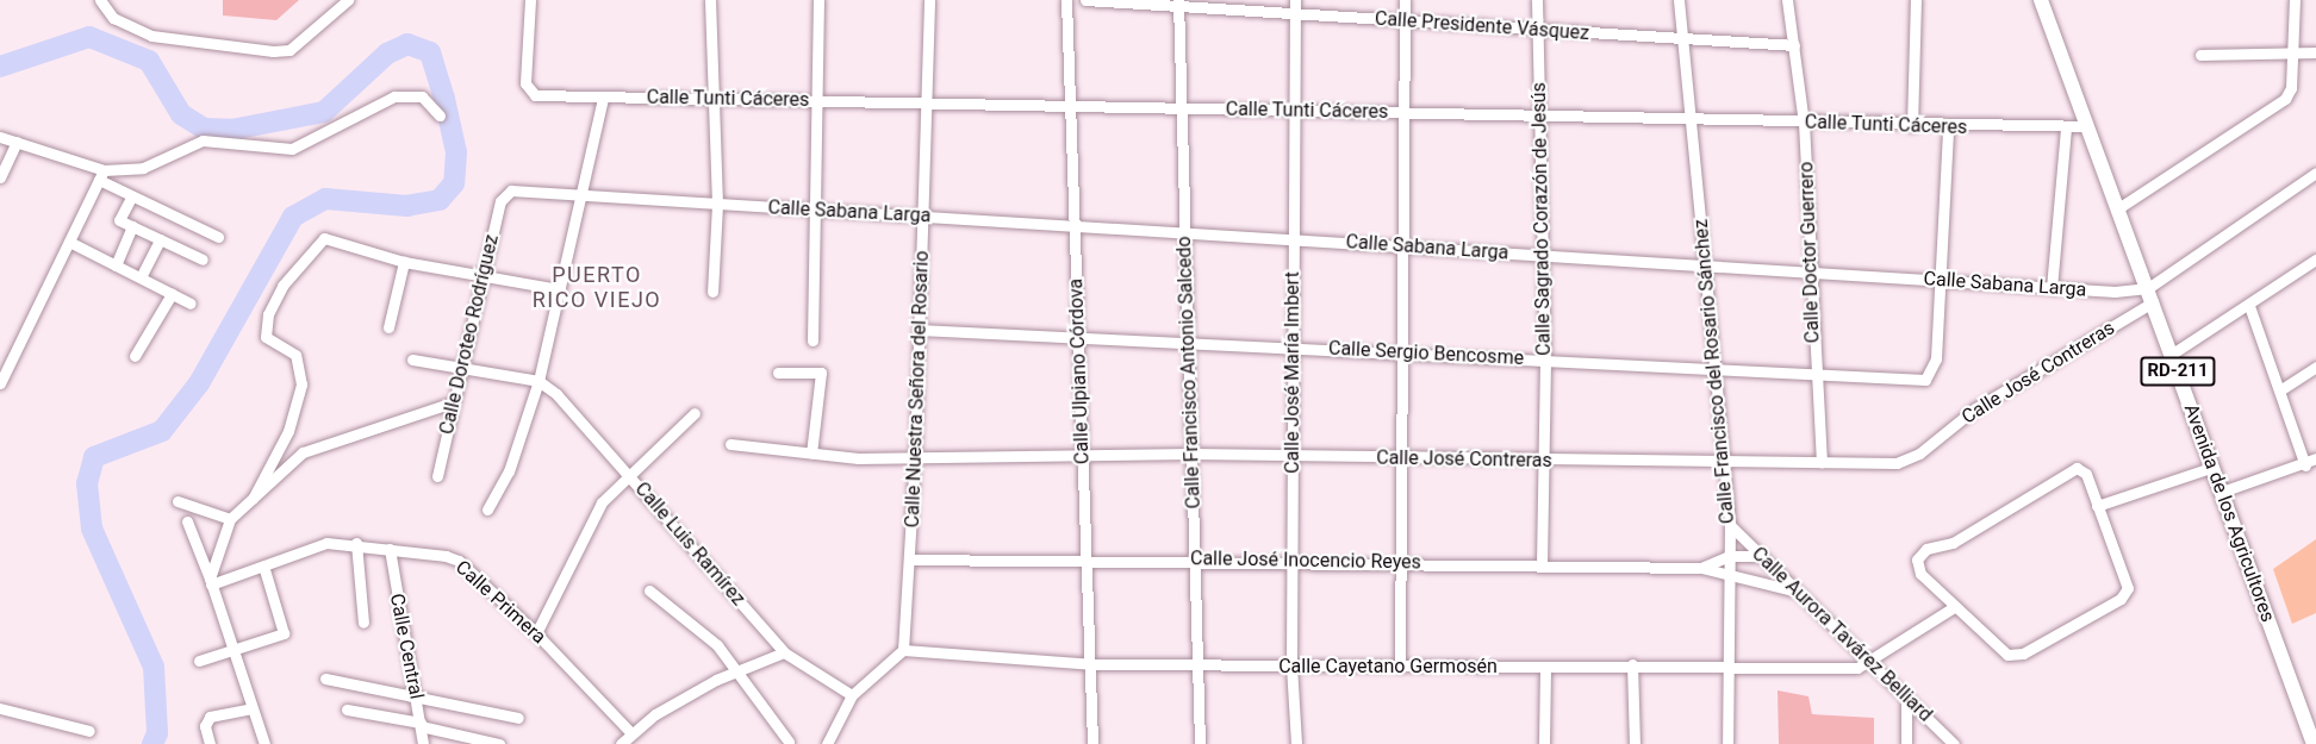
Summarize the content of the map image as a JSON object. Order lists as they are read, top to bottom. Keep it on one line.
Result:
{"streets":{"main road":["RD-211","Avenida de los Agricultores"],"street":["Calle Presidente Vásquez","Calle Tunti Cáceres","Calle Sabana Larga","Calle Sagrado Corazón de Jesús","Calle Doctor Guerrero","Calle Doroteo Rodríguez","Calle Sergio Bencosme","Calle Ulpiano Córdova","Calle Francisco del Rosario Sánchez","Calle Francisco Antonio Salcedo","Calle José María Imbert","Calle José Contreras","Calle Nuestra Señora del Rosario","Calle Luis Ramírez","Calle José Inocencio Reyes","Calle Primera","Calle Aurora Tavárez Belliard","Calle Central","Calle Cayetano Germosén"]},"crossings":[["Calle Presidente Vásquez","Calle Sagrado Corazón de Jesús"],["Calle Presidente Vásquez","Calle Doctor Guerrero"],["Calle Presidente Vásquez","Calle Francisco del Rosario Sánchez"],["Calle Presidente Vásquez","Calle Francisco Antonio Salcedo"],["Calle Presidente Vásquez","Calle José María Imbert"],["Calle Tunti Cáceres","Calle Sagrado Corazón de Jesús"],["Calle Tunti Cáceres","Calle Doctor Guerrero"],["Calle Tunti Cáceres","Calle Ulpiano Córdova"],["Calle Tunti Cáceres","Calle Francisco del Rosario Sánchez"],["Calle Tunti Cáceres","Calle Francisco Antonio Salcedo"],["Calle Tunti Cáceres","Calle José María Imbert"],["Calle Tunti Cáceres","Calle Nuestra Señora del Rosario"],["Calle Tunti Cáceres","Avenida de los Agricultores"],["Calle Sabana Larga","Calle Sagrado Corazón de Jesús"],["Calle Sabana Larga","Calle Doctor Guerrero"],["Calle Sabana Larga","Calle Doroteo Rodríguez"],["Calle Sabana Larga","Calle Sergio Bencosme"],["Calle Sabana Larga","Calle Ulpiano Córdova"],["Calle Sabana Larga","Calle Francisco del Rosario Sánchez"],["Calle Sabana Larga","Calle Francisco Antonio Salcedo"],["Calle Sabana Larga","Calle José María Imbert"],["Calle Sabana Larga","Calle José Contreras"],["Calle Sabana Larga","Calle Nuestra Señora del Rosario"],["Calle Sabana Larga","Avenida de los Agricultores"],["Calle Sagrado Corazón de Jesús","Calle Sergio Bencosme"],["Calle Sagrado Corazón de Jesús","Calle José Contreras"],["Calle Sagrado Corazón de Jesús","Calle José Inocencio Reyes"],["Calle Doctor Guerrero","Calle Sergio Bencosme"],["Calle Doctor Guerrero","Calle José Contreras"],["Calle Sergio Bencosme","Calle Ulpiano Córdova"],["Calle Sergio Bencosme","Calle Francisco del Rosario Sánchez"],["Calle Sergio Bencosme","Calle Francisco Antonio Salcedo"],["Calle Sergio Bencosme","Calle José María Imbert"],["Calle Sergio Bencosme","Calle Nuestra Señora del Rosario"],["Calle Ulpiano Córdova","Calle José Contreras"],["Calle Ulpiano Córdova","Calle José Inocencio Reyes"],["Calle Ulpiano Córdova","Calle Cayetano Germosén"],["Calle Francisco del Rosario Sánchez","Calle José Contreras"],["Calle Francisco del Rosario Sánchez","Calle José Inocencio Reyes"],["Calle Francisco del Rosario Sánchez","Calle Aurora Tavárez Belliard"],["Calle Francisco del Rosario Sánchez","Calle Cayetano Germosén"],["Calle Francisco Antonio Salcedo","Calle José Contreras"],["Calle Francisco Antonio Salcedo","Calle José Inocencio Reyes"],["Calle Francisco Antonio Salcedo","Calle Cayetano Germosén"],["Calle José María Imbert","Calle José Contreras"],["Calle José María Imbert","Calle José Inocencio Reyes"],["Calle José María Imbert","Calle Cayetano Germosén"],["Calle José Contreras","Calle Nuestra Señora del Rosario"],["Calle José Contreras","Avenida de los Agricultores"],["Calle Nuestra Señora del Rosario","Calle José Inocencio Reyes"],["Calle Nuestra Señora del Rosario","Calle Cayetano Germosén"],["Calle José Inocencio Reyes","Calle Aurora Tavárez Belliard"],["Calle Primera","Calle Central"],["Calle Aurora Tavárez Belliard","Calle Cayetano Germosén"]],"districts":["PUERTO RICO VIEJO"]}
